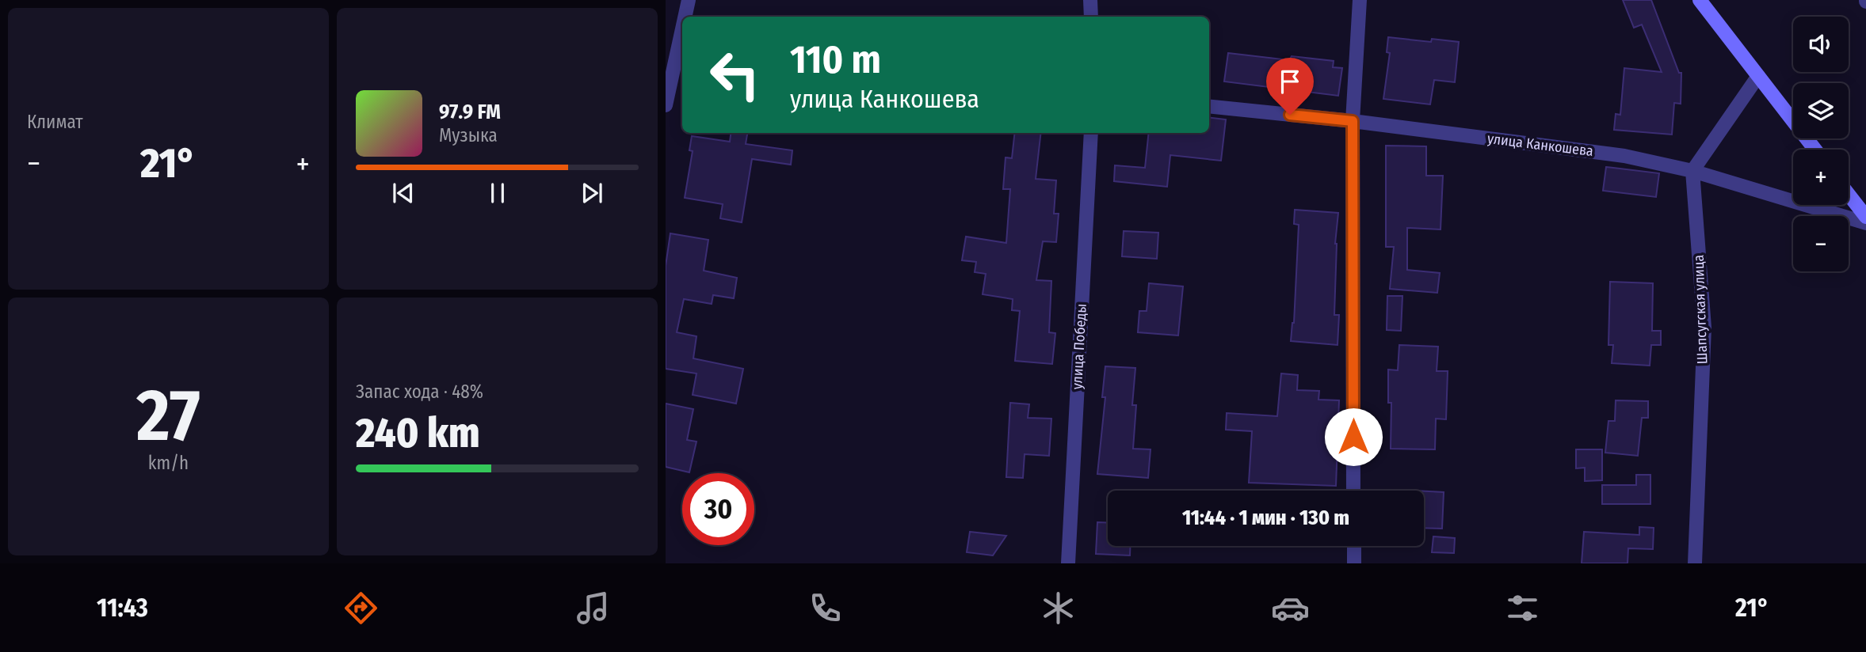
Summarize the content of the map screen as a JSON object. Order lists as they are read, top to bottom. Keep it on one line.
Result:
{"streets":{"street":["улица Канкошева","Шапсугская улица","улица Победы"]},"crossings":[["улица Канкошева","Шапсугская улица"]],"page":{"tile":["Климат",["27","km/h"],["Запас хода · 48%","240 km"]],"map_buttons":["+","−"],"turn":["110 m","улица Канкошева"],"song":["97.9 FM","Музыка"],"heat":["−","21°","+"],"limit":"30","trip":"11:44 · 1 мин · 130 m","tabs":["11:43","21°"]}}
